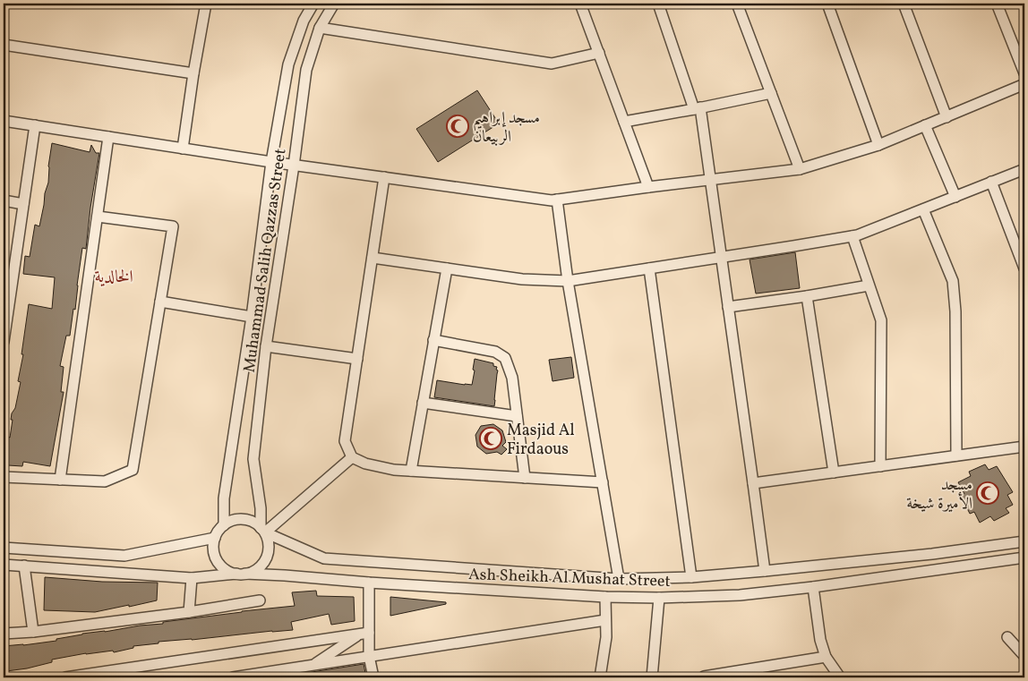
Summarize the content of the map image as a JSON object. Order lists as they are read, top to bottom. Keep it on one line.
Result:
{"streets":{"street":["Muhammad Salih Qazzas Street","Ash Sheikh Al Mushat Street"]},"crossings":[["Muhammad Salih Qazzas Street","Ash Sheikh Al Mushat Street"]],"districts":["الخالدية"],"places":{"mosque":["مسجد إبراهيم الربيعان","Masjid Al Firdaous","مسجد الأميرة شيخة"]}}
